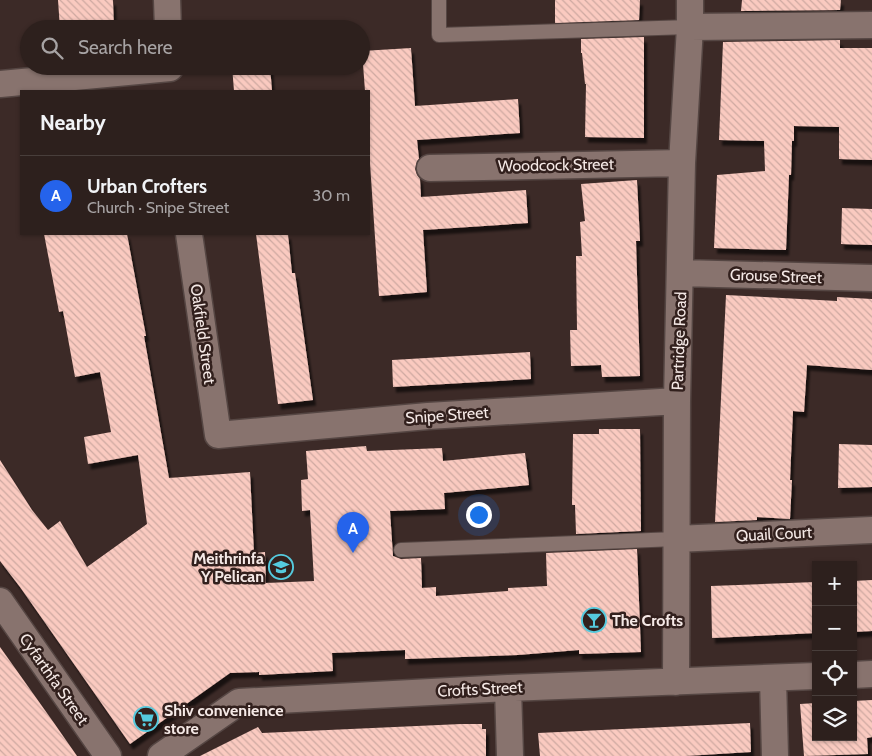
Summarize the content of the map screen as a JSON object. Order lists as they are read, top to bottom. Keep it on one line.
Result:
{"streets":{"street":["Woodcock Street","Grouse Street","Oakfield Street","Partridge Road","Snipe Street","Quail Court","Cyfarthfa Street","Crofts Street"]},"crossings":[["Woodcock Street","Partridge Road"],["Grouse Street","Partridge Road"],["Oakfield Street","Snipe Street"],["Partridge Road","Snipe Street"],["Partridge Road","Quail Court"],["Partridge Road","Crofts Street"]],"places":{"school or university":["Meithrinfa Y Pelican"],"bar":["The Crofts"],"supermarket":["Shiv convenience store"]},"page":{"search":"Search here","heading":"Nearby","list":[{"mark":"A","name":"Urban Crofters","note":"Church · Snipe Street","value":"30 m"}],"pins":"A","map_buttons":["+","−"]}}
